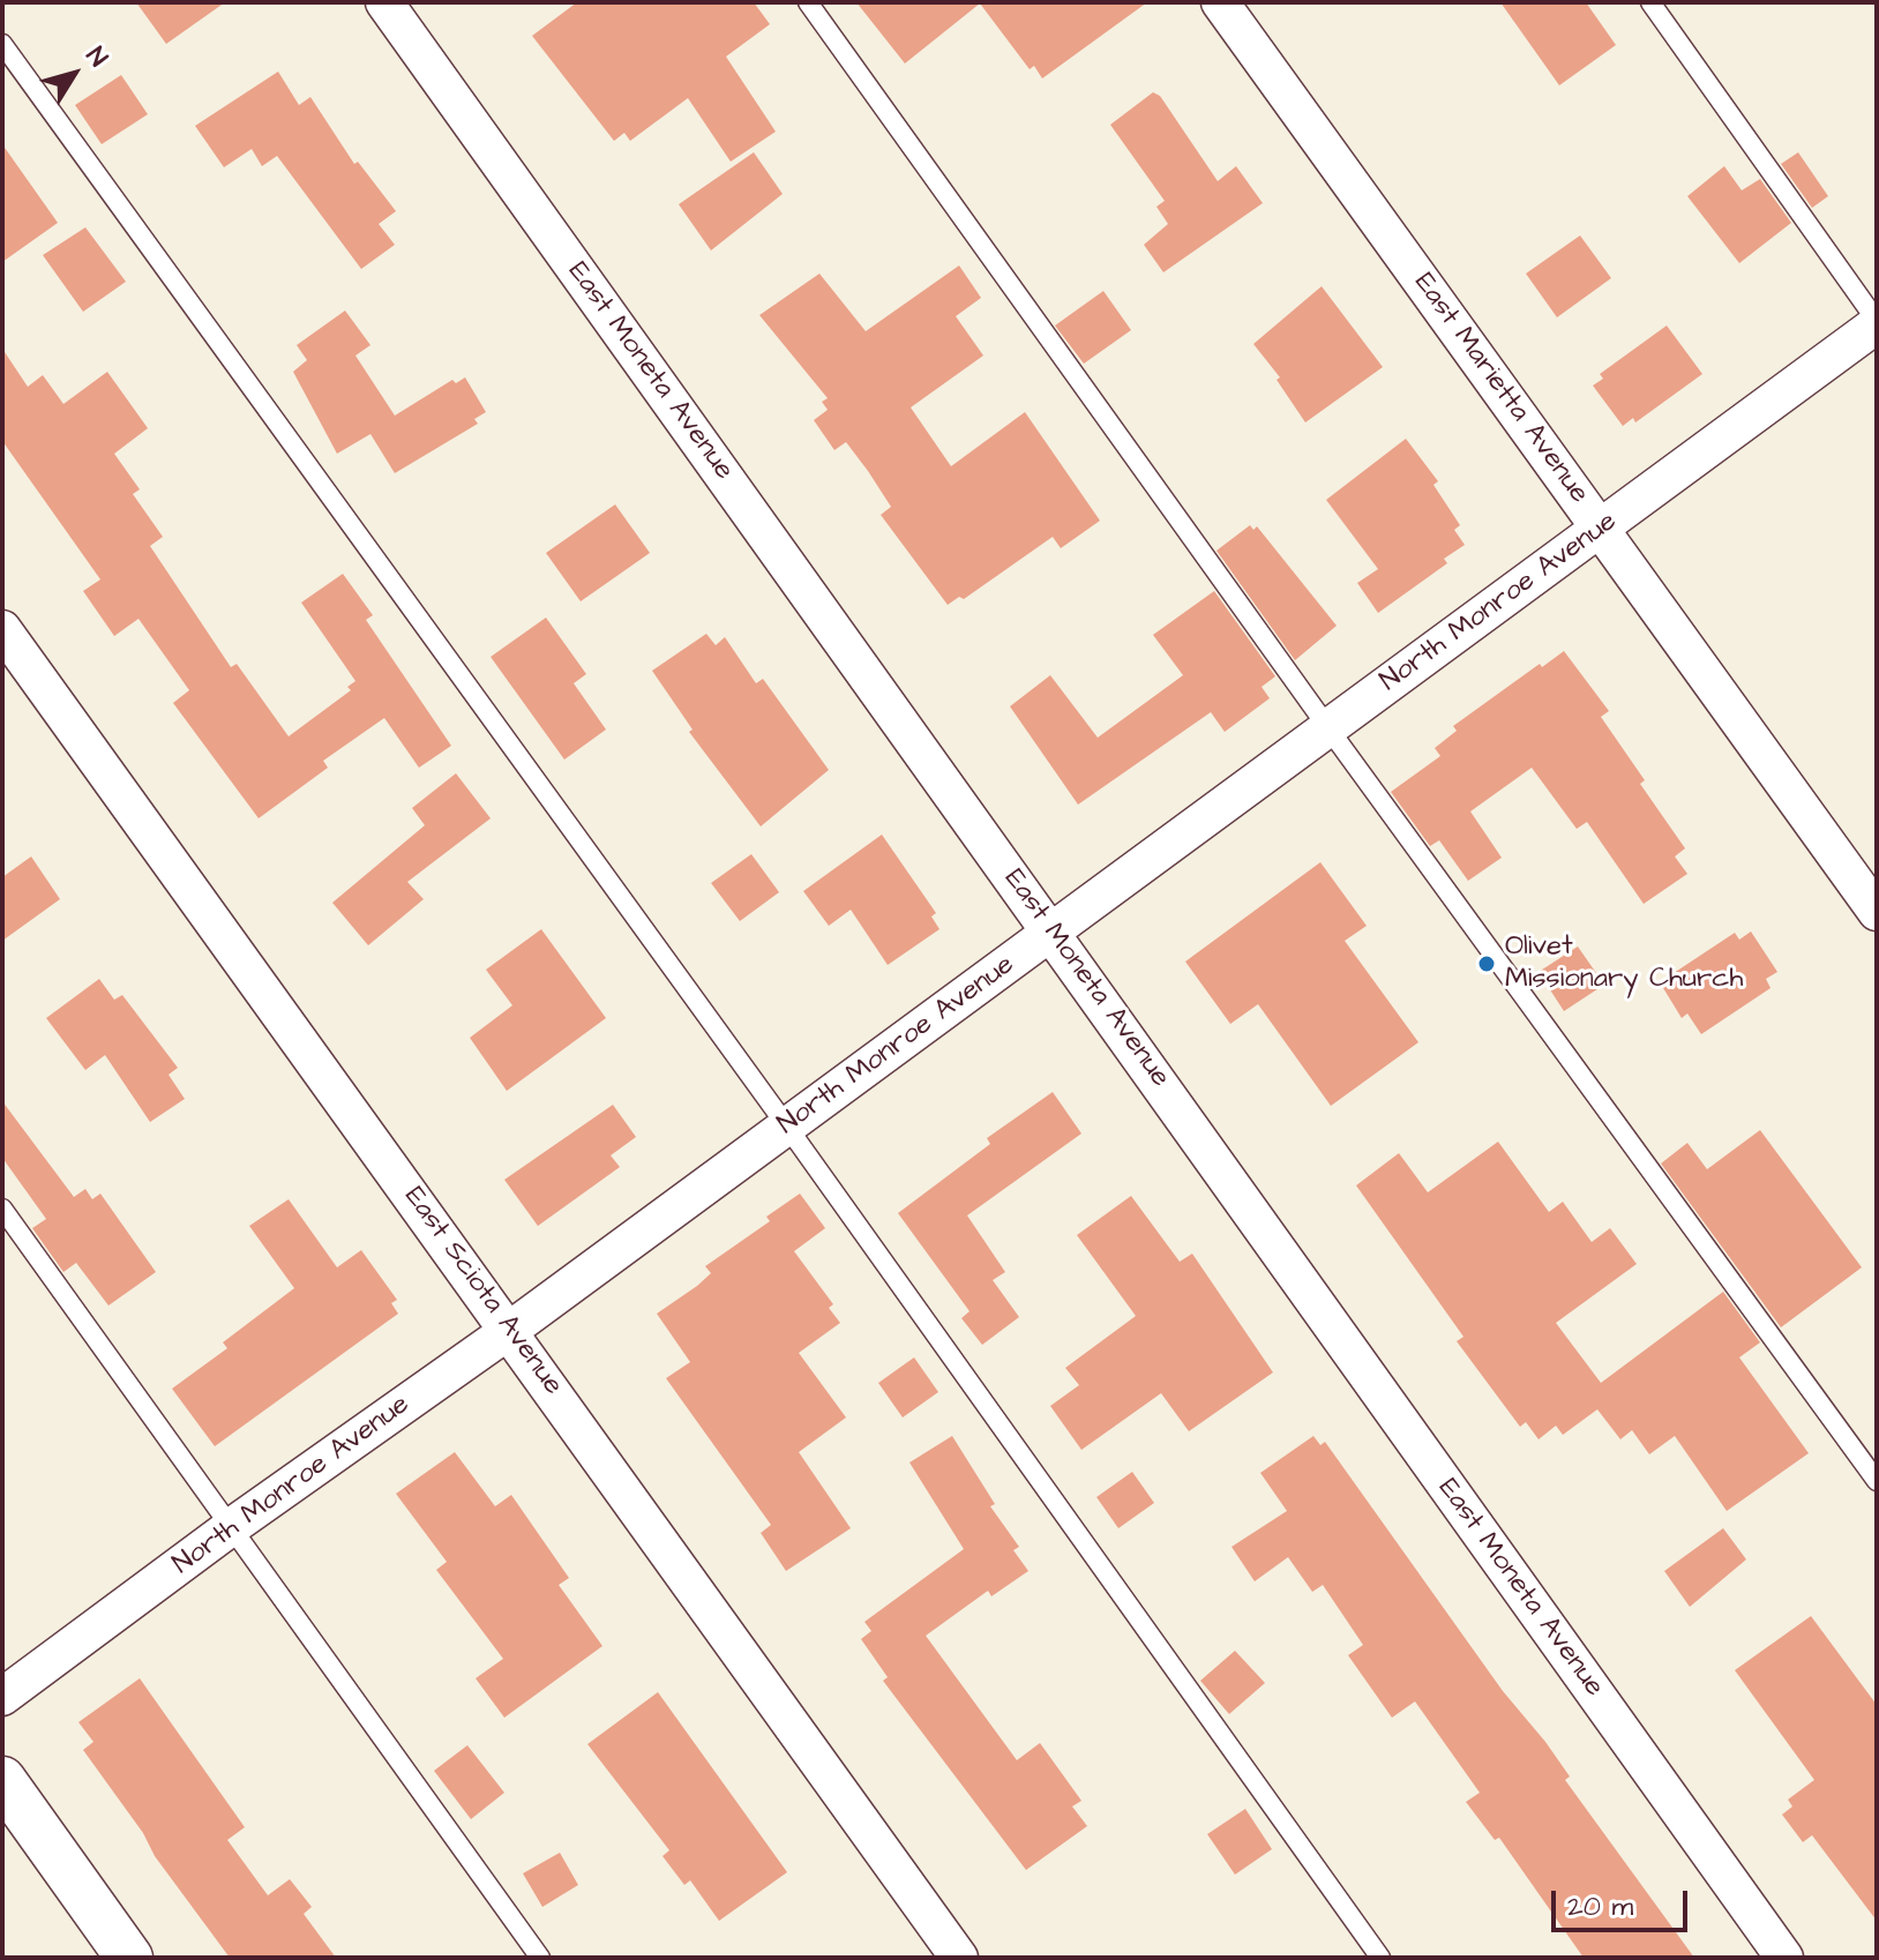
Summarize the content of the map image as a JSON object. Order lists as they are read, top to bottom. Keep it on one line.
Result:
{"streets":{"street":["East Moneta Avenue","East Marietta Avenue","North Monroe Avenue","East Sciota Avenue"]},"crossings":[["East Moneta Avenue","North Monroe Avenue"],["East Marietta Avenue","North Monroe Avenue"],["North Monroe Avenue","East Sciota Avenue"]],"places":["Olivet Missionary Church"],"scale_bar":"20 m","north":"top right"}
